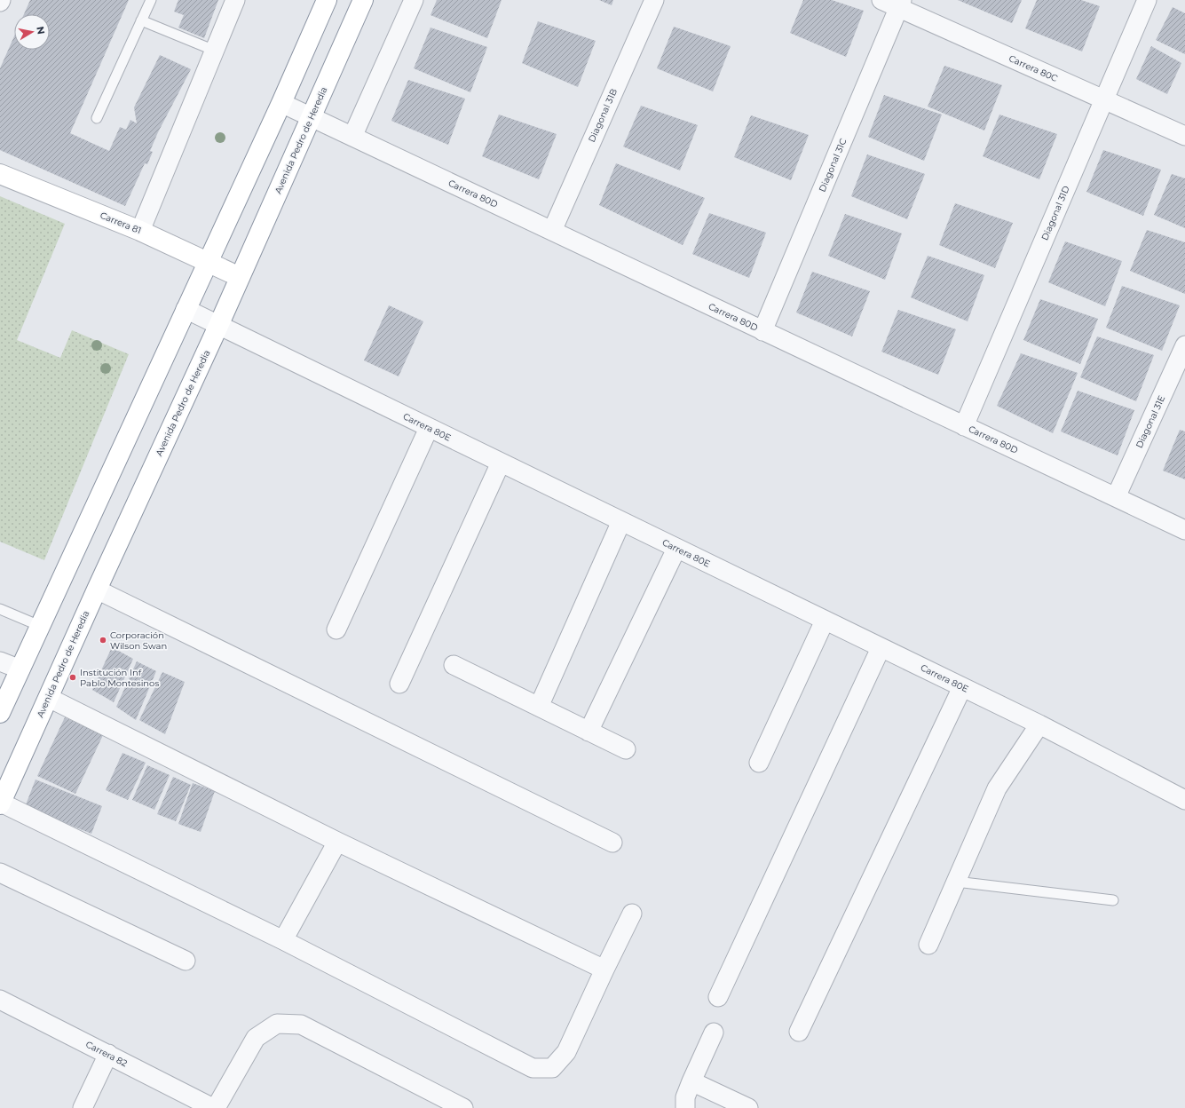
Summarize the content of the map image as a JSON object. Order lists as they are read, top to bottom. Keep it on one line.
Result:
{"streets":{"main road":["Avenida Pedro de Heredia","Carrera 81"],"street":["Carrera 80C","Diagonal 31B","Diagonal 31C","Carrera 80D","Diagonal 31D","Diagonal 31E","Carrera 80E","Carrera 82"]},"crossings":[["Carrera 80C","Diagonal 31C"],["Carrera 80C","Diagonal 31D"],["Diagonal 31B","Carrera 80D"],["Avenida Pedro de Heredia","Carrera 80D"],["Avenida Pedro de Heredia","Carrera 81"],["Avenida Pedro de Heredia","Carrera 80E"],["Diagonal 31C","Carrera 80D"],["Carrera 80D","Diagonal 31D"],["Carrera 80D","Diagonal 31E"]],"places":["Corporación Wilson Swan","Institución Inf Pablo Montesinos"],"north":"right"}
